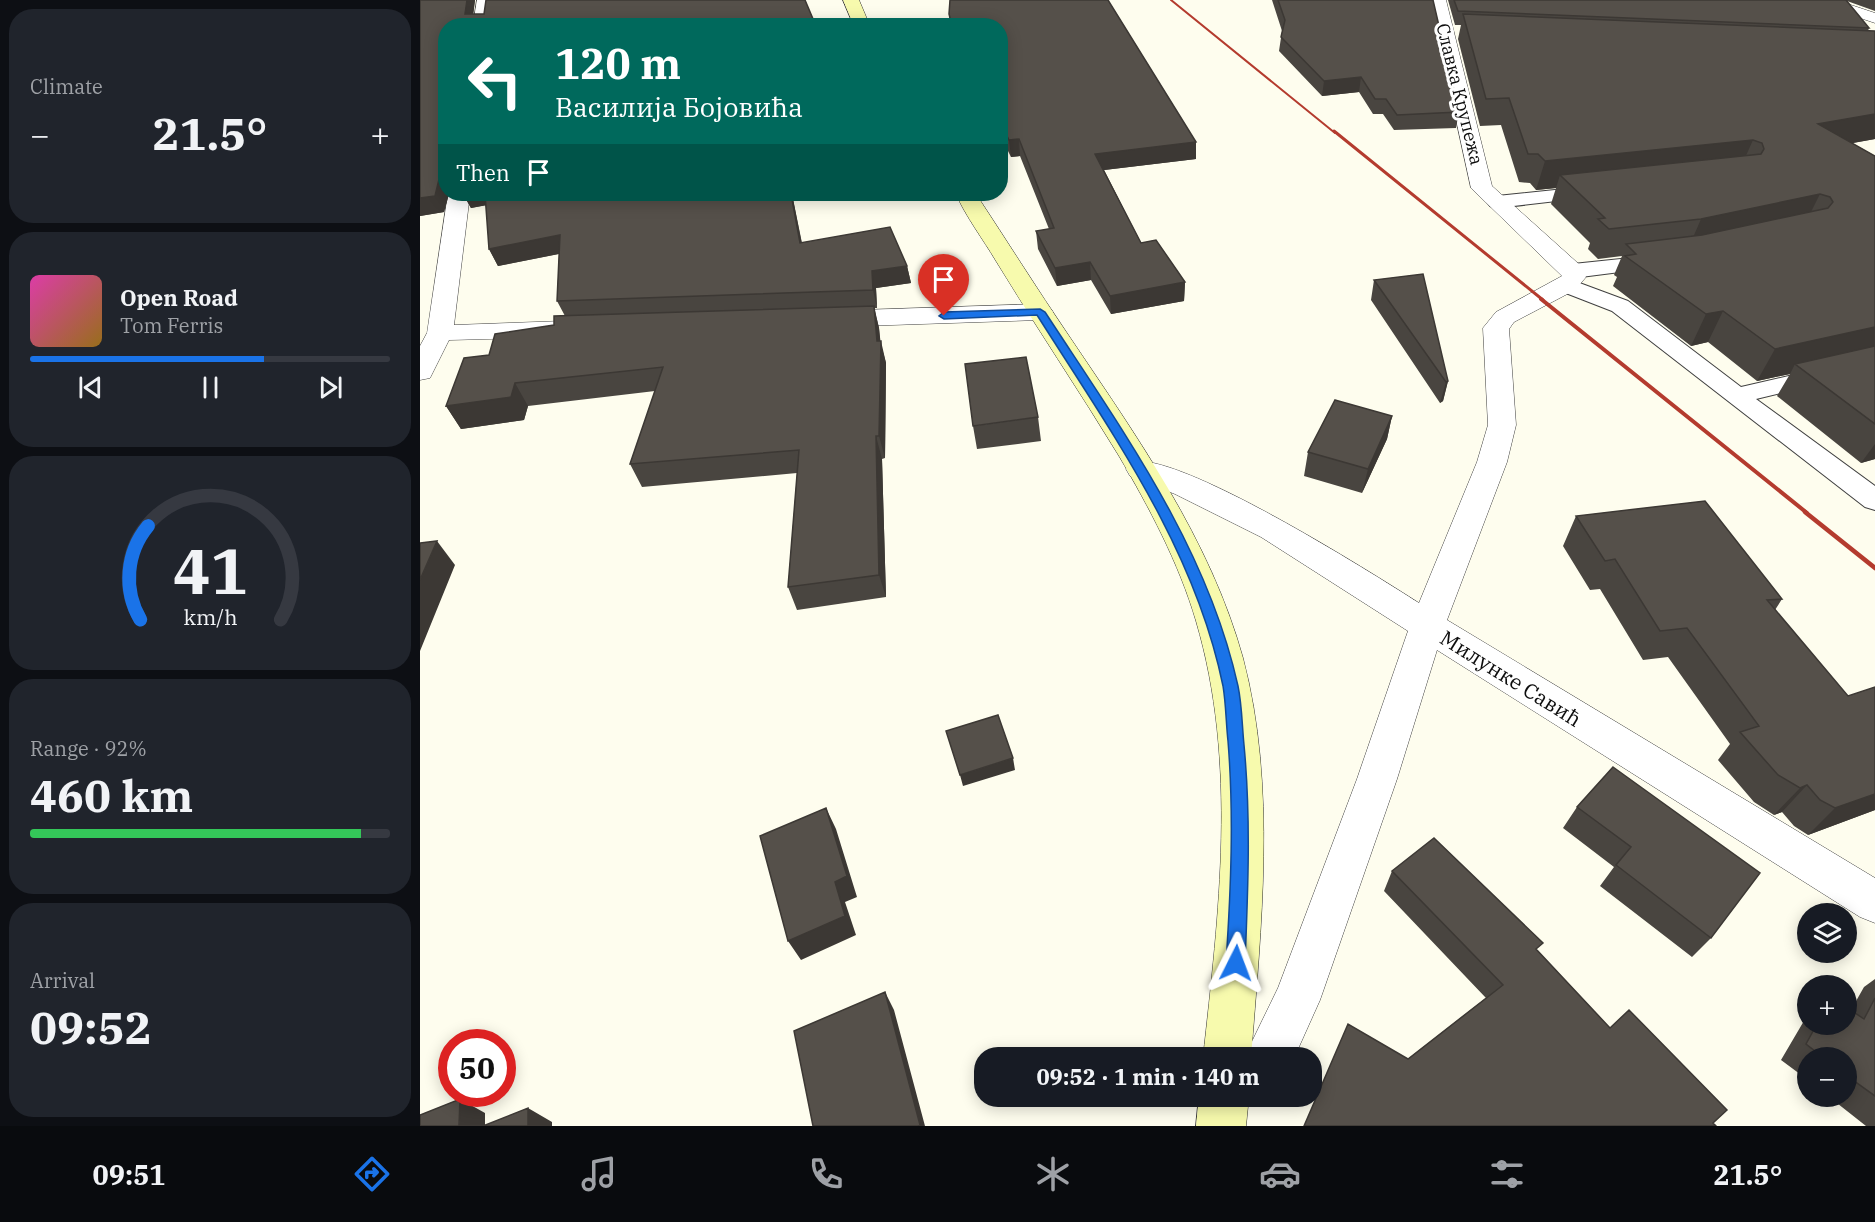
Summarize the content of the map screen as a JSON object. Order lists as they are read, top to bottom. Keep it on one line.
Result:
{"streets":{"street":["Славка Крупежа","Милунке Савић"]},"page":{"tile":["Climate",["Range · 92%","460 km"],["Arrival","09:52"]],"turn":["120 m","Василија Бојовића"],"heat":["−","21.5°","+"],"then":"Then","song":["Open Road","Tom Ferris"],"map_buttons":["+","−"],"limit":"50","trip":"09:52 · 1 min · 140 m","tabs":["09:51","21.5°"],"gauge":["41","km/h"]}}
